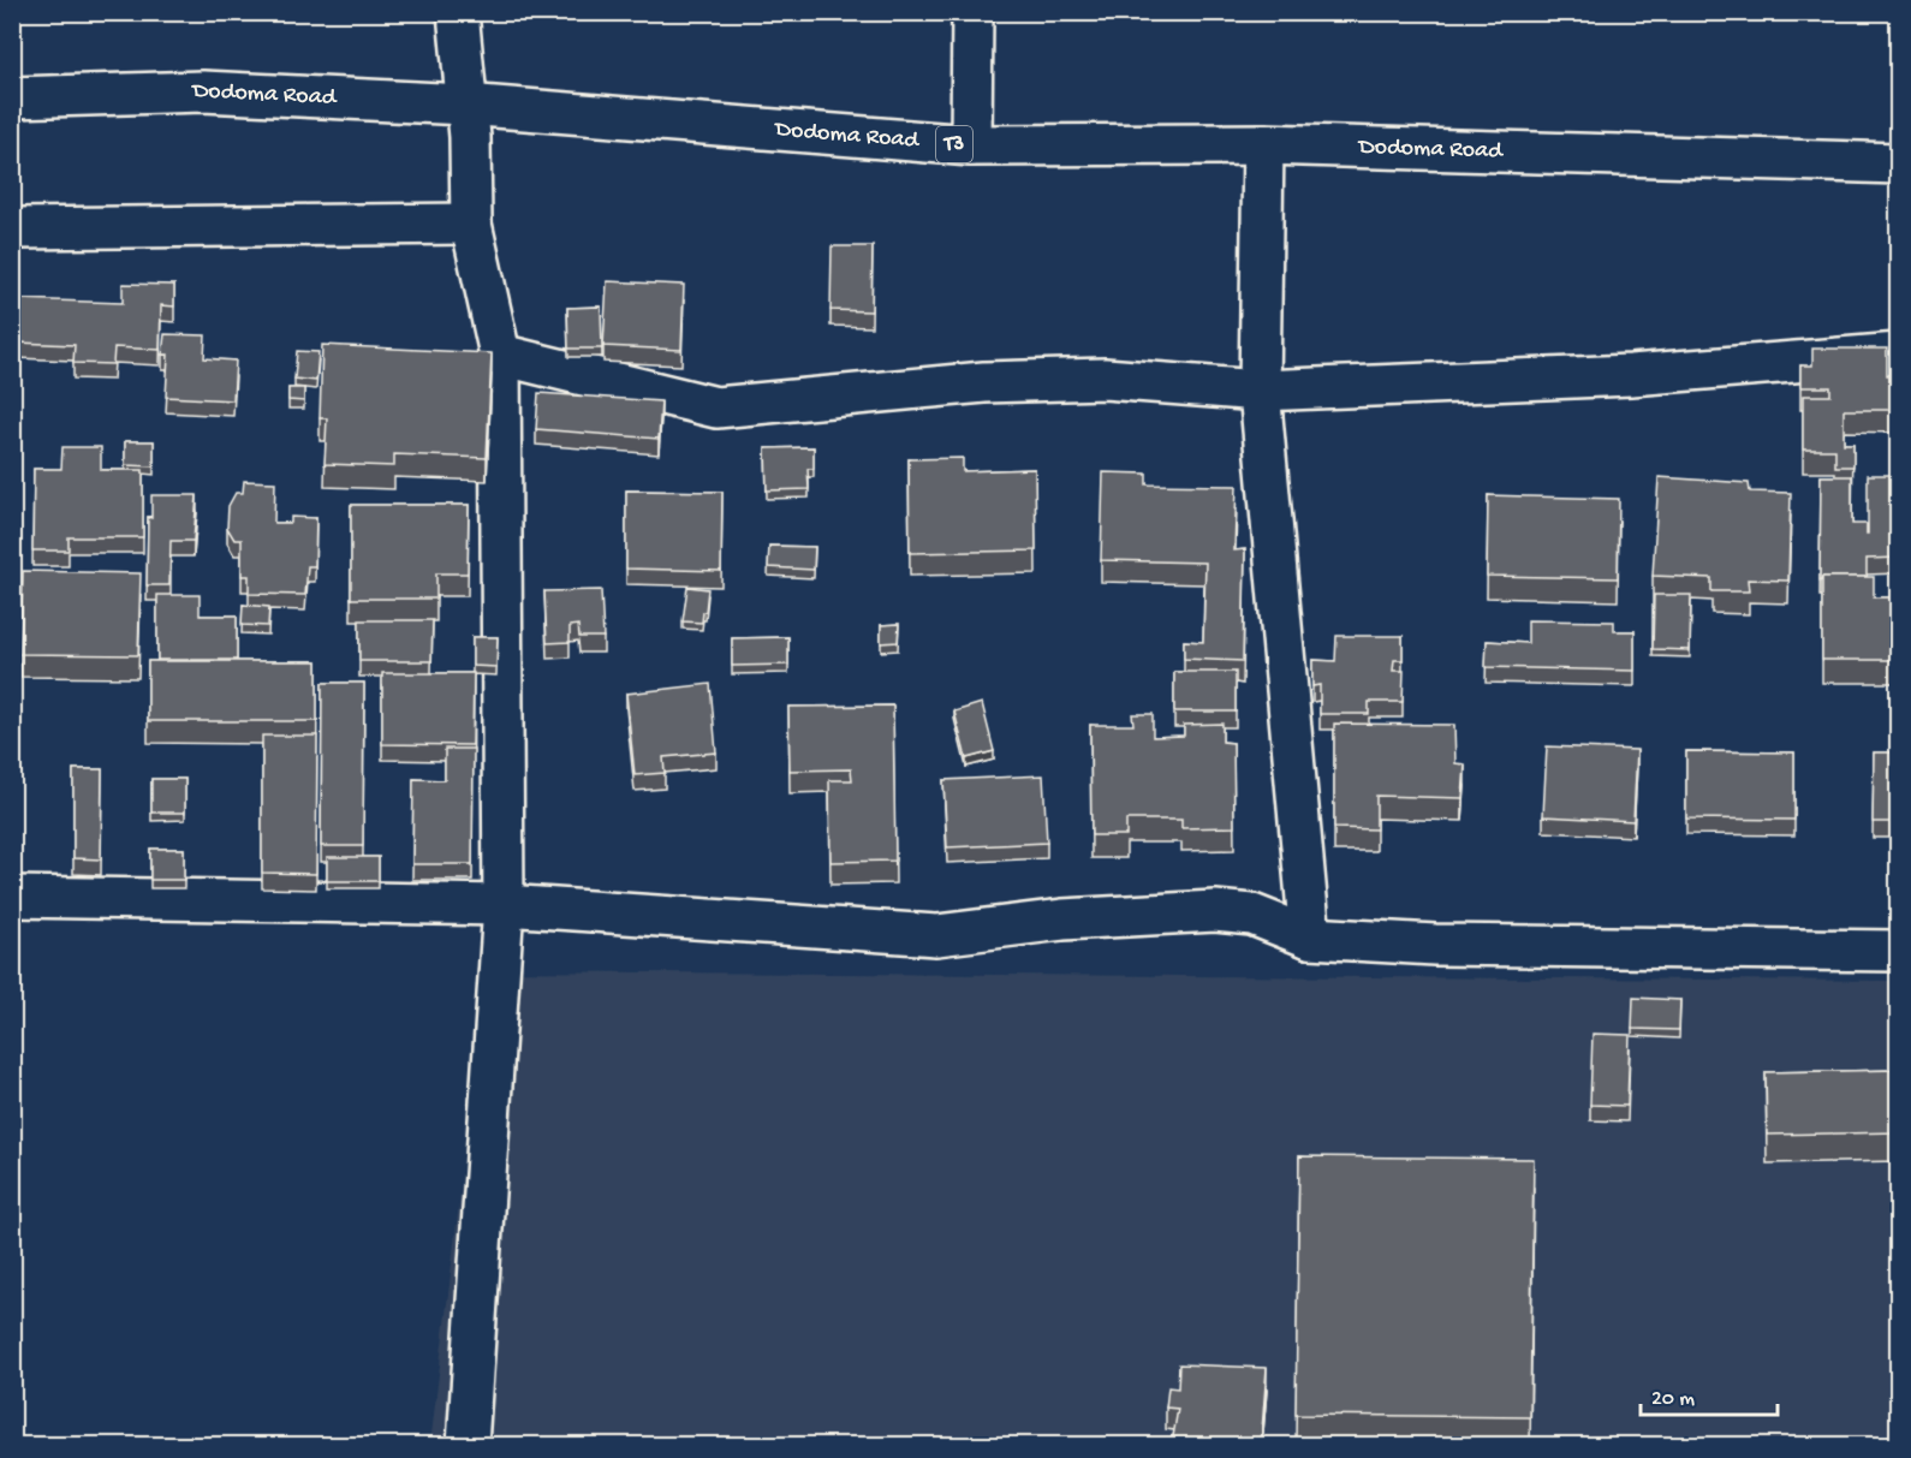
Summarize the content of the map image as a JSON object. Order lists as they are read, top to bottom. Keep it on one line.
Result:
{"streets":{"main road":["Dodoma Road","T3"]},"scale_bar":"20 m"}
